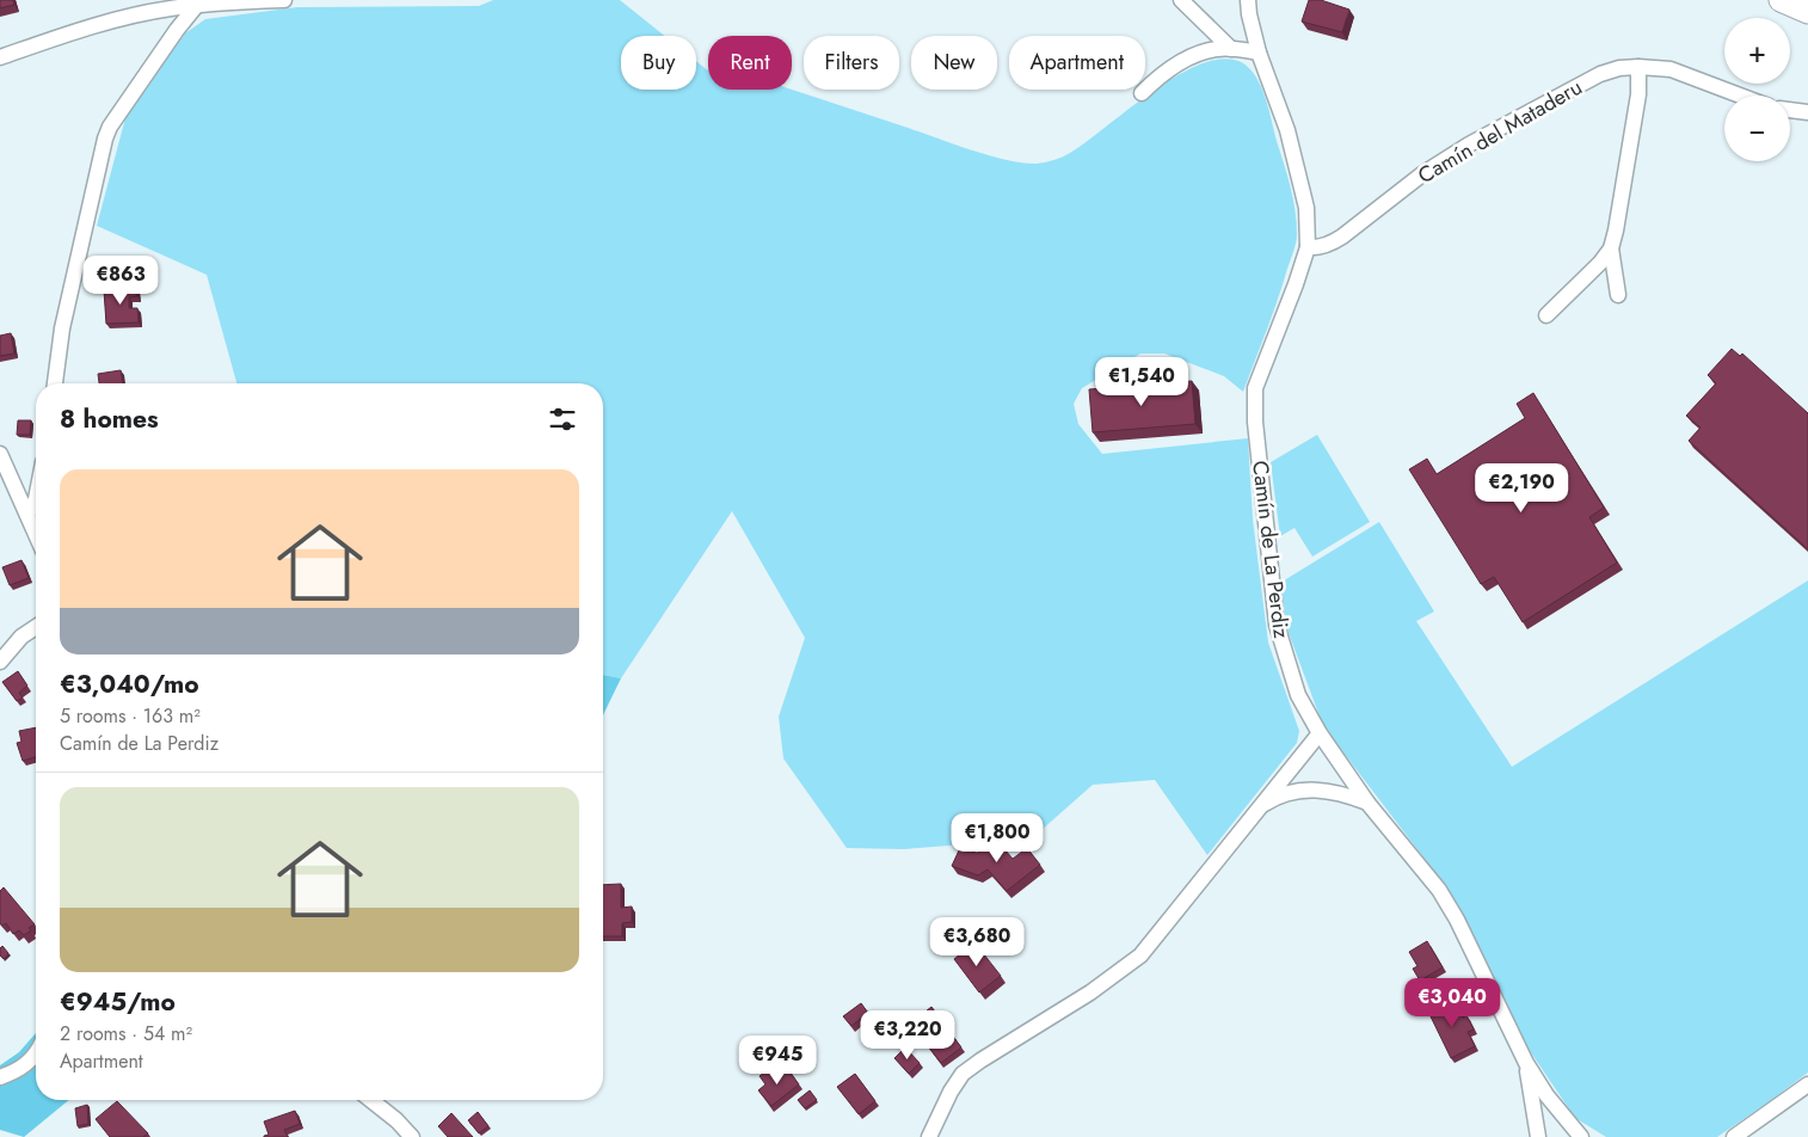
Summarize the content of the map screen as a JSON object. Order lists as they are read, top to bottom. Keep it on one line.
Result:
{"streets":{"street":["Camín del Mataderu","Camín de La Perdiz"]},"crossings":[["Camín del Mataderu","Camín de La Perdiz"]],"page":{"map_buttons":["+","−"],"chip":["Buy","Rent","Filters","New","Apartment"],"price":["€863","€1,540","€2,190","€1,800","€3,680","€3,040","€3,220","€945"],"heading":"8 homes","list":[{"name":"€3,040/mo","note":"5 rooms · 163 m² · Camín de La Perdiz"},{"name":"€945/mo","note":"2 rooms · 54 m² · Apartment"}]}}
